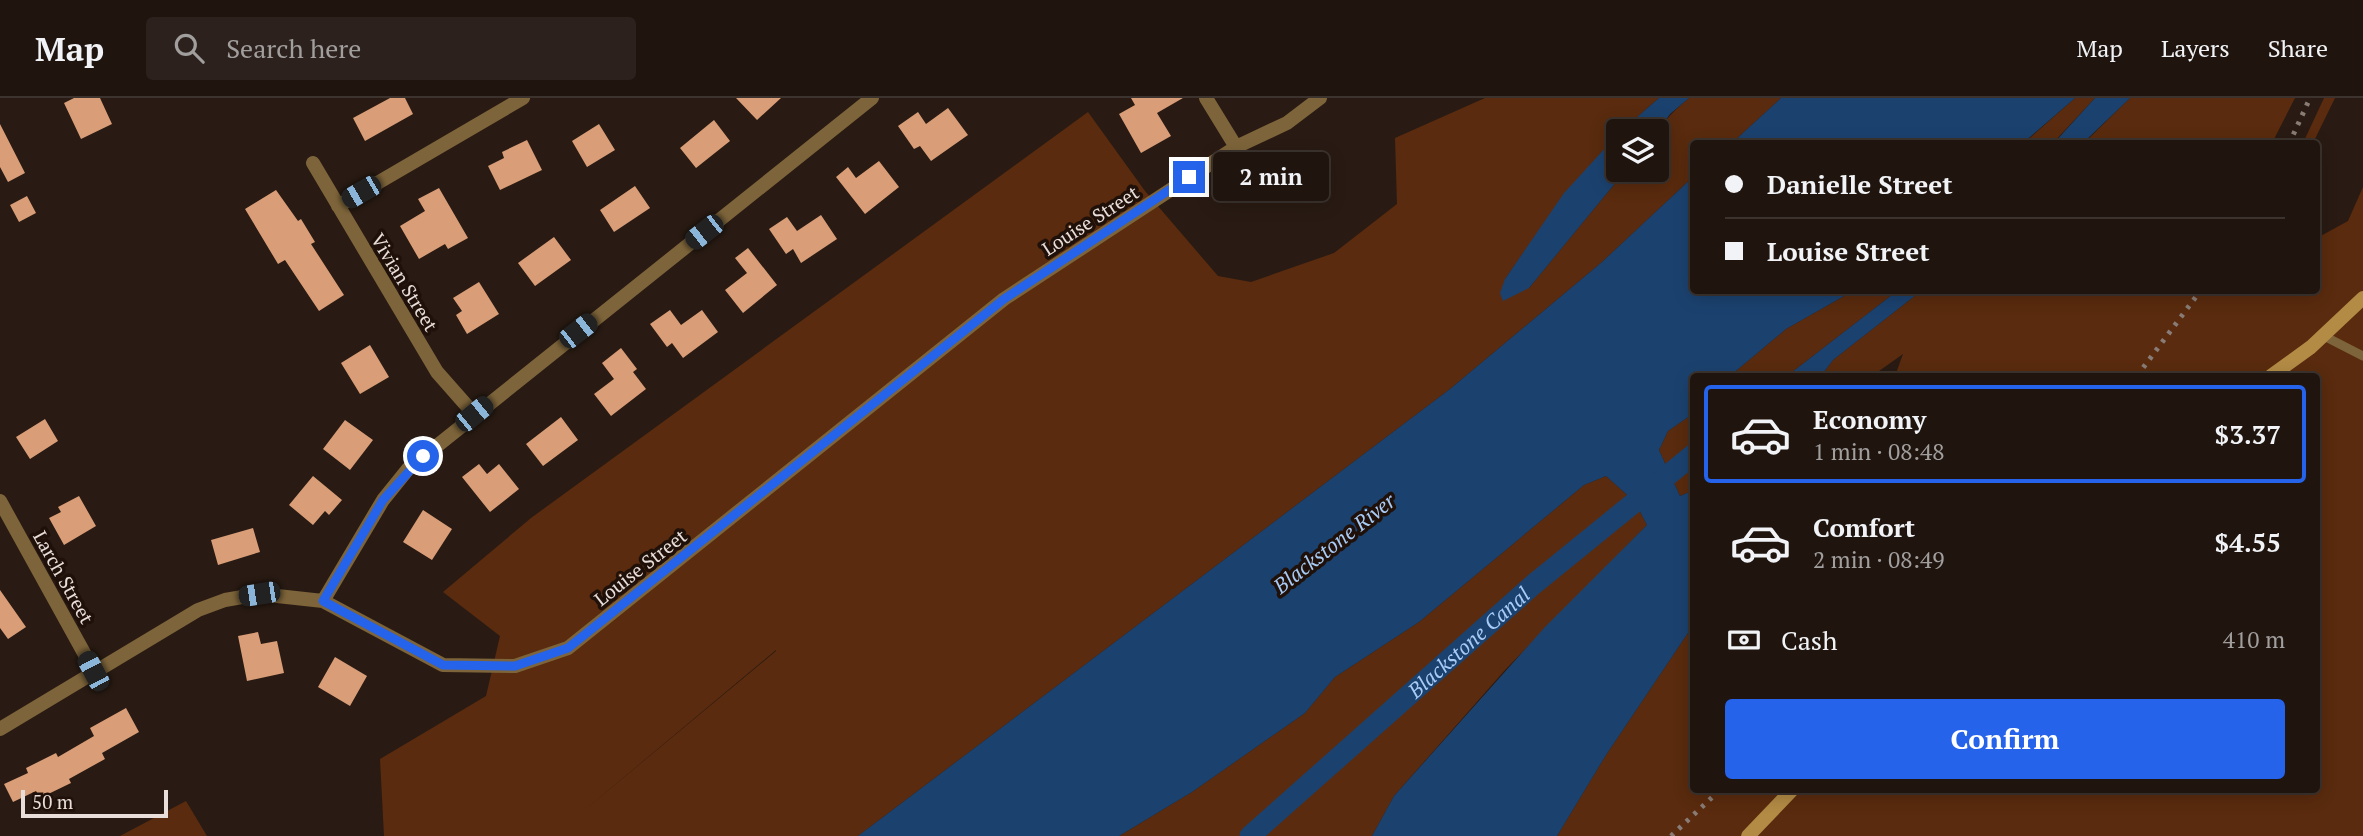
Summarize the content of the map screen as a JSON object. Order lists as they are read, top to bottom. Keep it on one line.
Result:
{"streets":{"street":["Louise Street","Vivian Street","Larch Street"]},"crossings":[["Louise Street","Larch Street"]],"water":["Blackstone River","Blackstone Canal"],"scale_bar":"50 m","page":{"header":"Map","search":"Search here","nav":["Map","Layers","Share"],"banner":["Danielle Street","Louise Street"],"bubble":"2 min","list":[{"name":"Economy","note":"1 min · 08:48","value":"$3.37"},{"name":"Comfort","note":"2 min · 08:49","value":"$4.55"}],"pay":["Cash","410 m"],"buttons":"Confirm","scale":"50 m"}}
